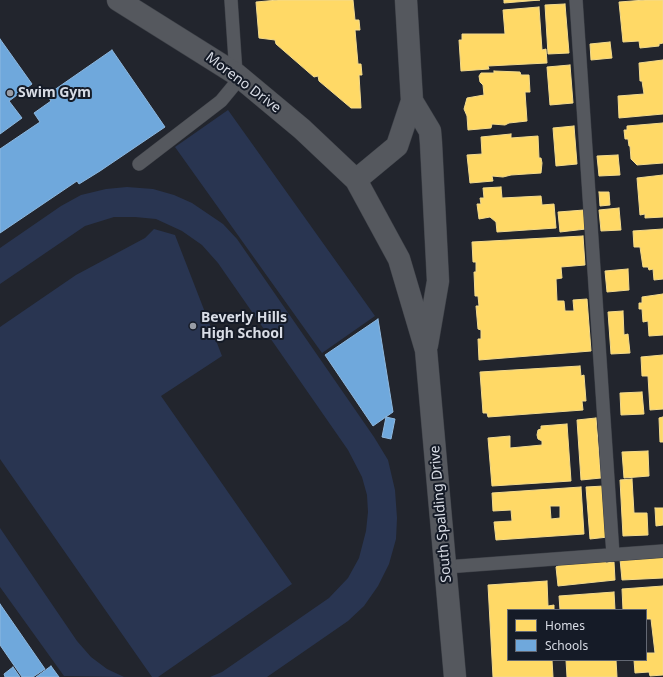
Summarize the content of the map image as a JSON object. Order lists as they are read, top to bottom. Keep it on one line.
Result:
{"streets":{"street":["Moreno Drive","South Spalding Drive"]},"crossings":[["Moreno Drive","South Spalding Drive"]],"places":["Swim Gym","Beverly Hills High School"],"legend":["Homes","Schools"]}
